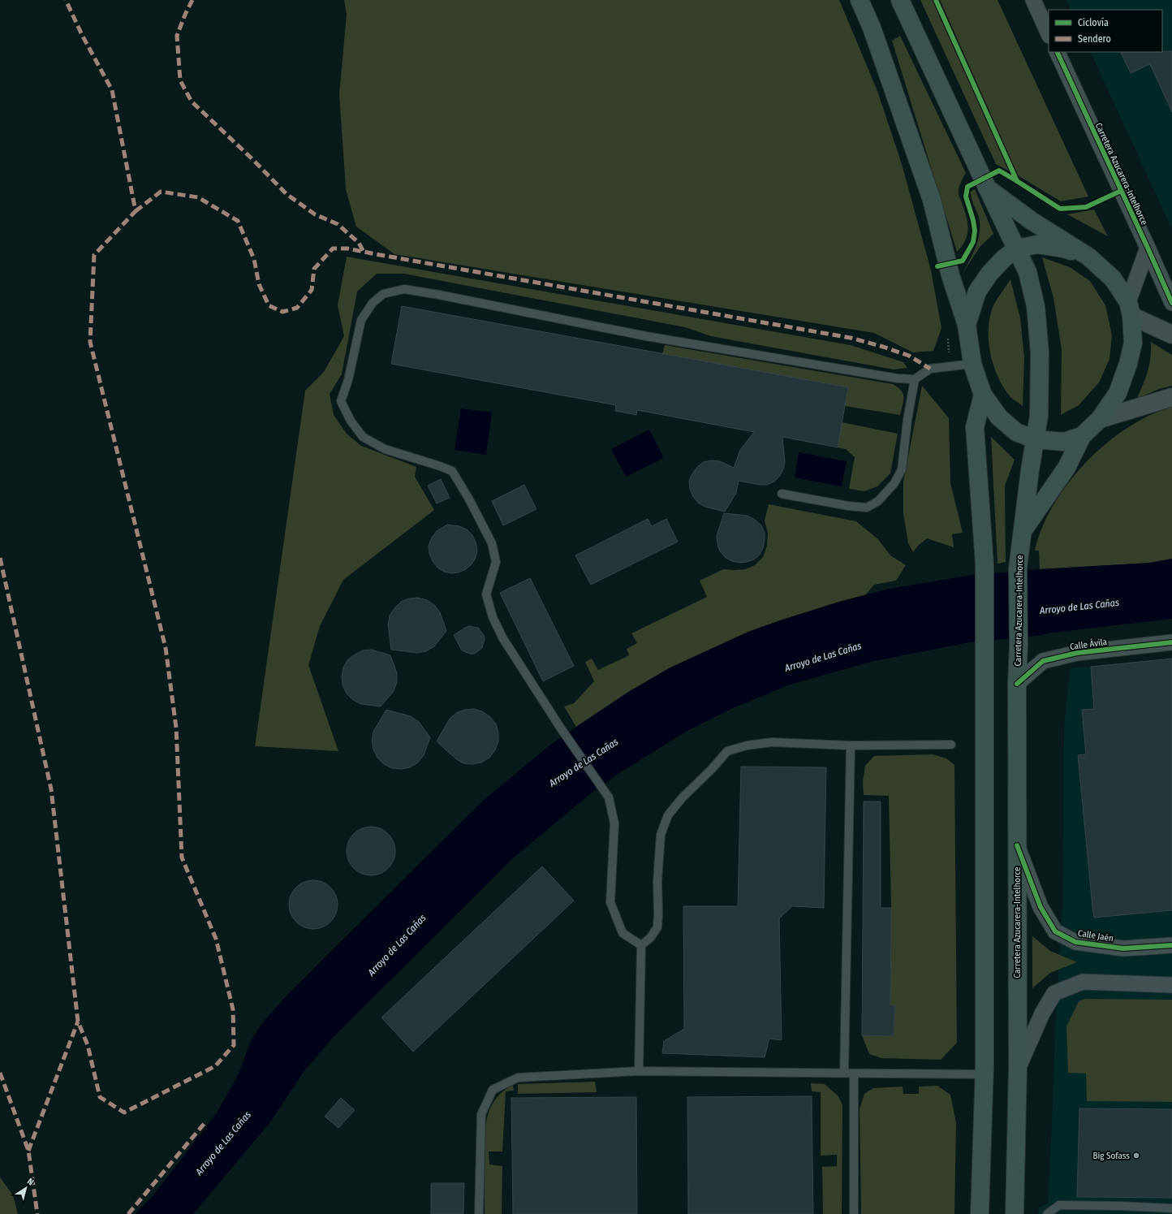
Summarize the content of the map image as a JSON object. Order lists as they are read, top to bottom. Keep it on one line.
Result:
{"streets":{"main road":["Carretera Azucarera-Intelhorce"],"street":["Calle Ávila","Calle Jaén"]},"crossings":[["Carretera Azucarera-Intelhorce","Calle Ávila"],["Carretera Azucarera-Intelhorce","Calle Jaén"]],"water":["Arroyo de Las Cañas"],"places":["Big Sofass"],"legend":["Ciclovía","Sendero"],"north":"top right"}
